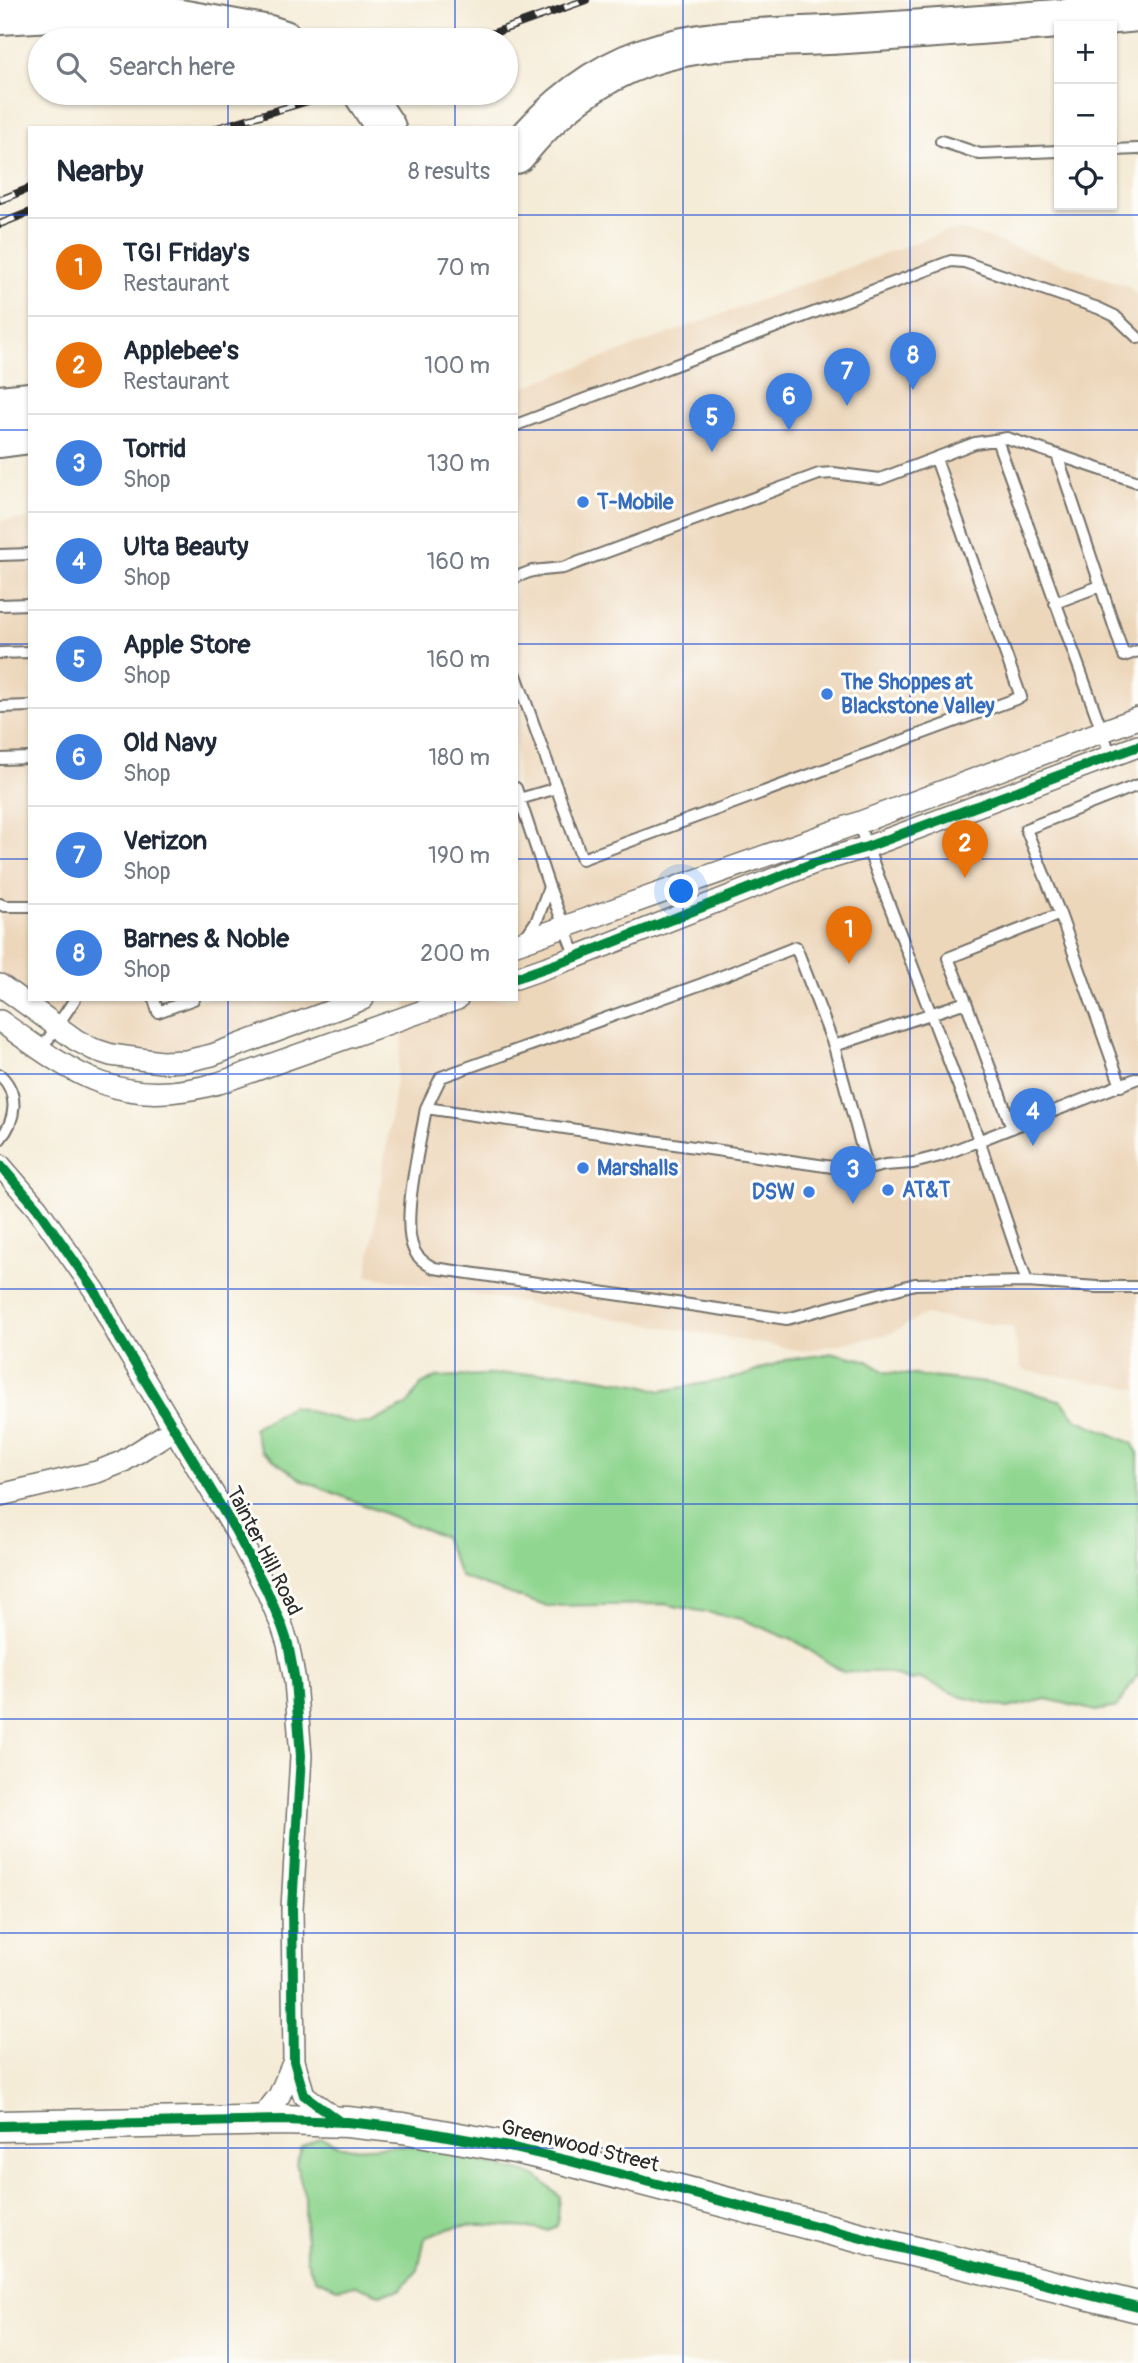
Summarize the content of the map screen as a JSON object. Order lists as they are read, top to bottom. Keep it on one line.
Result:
{"streets":{"street":["Tainter Hill Road","Greenwood Street"]},"crossings":[["Tainter Hill Road","Greenwood Street"]],"places":["T-Mobile","The Shoppes at Blackstone Valley","Marshalls","AT&T","DSW"],"page":{"map_buttons":["+","−"],"search":"Search here","heading":["Nearby","8 results"],"list":[{"mark":"1","name":"TGI Friday's","note":"Restaurant","value":"70 m"},{"mark":"2","name":"Applebee's","note":"Restaurant","value":"100 m"},{"mark":"3","name":"Torrid","note":"Shop","value":"130 m"},{"mark":"4","name":"Ulta Beauty","note":"Shop","value":"160 m"},{"mark":"5","name":"Apple Store","note":"Shop","value":"160 m"},{"mark":"6","name":"Old Navy","note":"Shop","value":"180 m"},{"mark":"7","name":"Verizon","note":"Shop","value":"190 m"},{"mark":"8","name":"Barnes & Noble","note":"Shop","value":"200 m"}],"pins":["8","7","6","5","2","1","4","3"]}}
